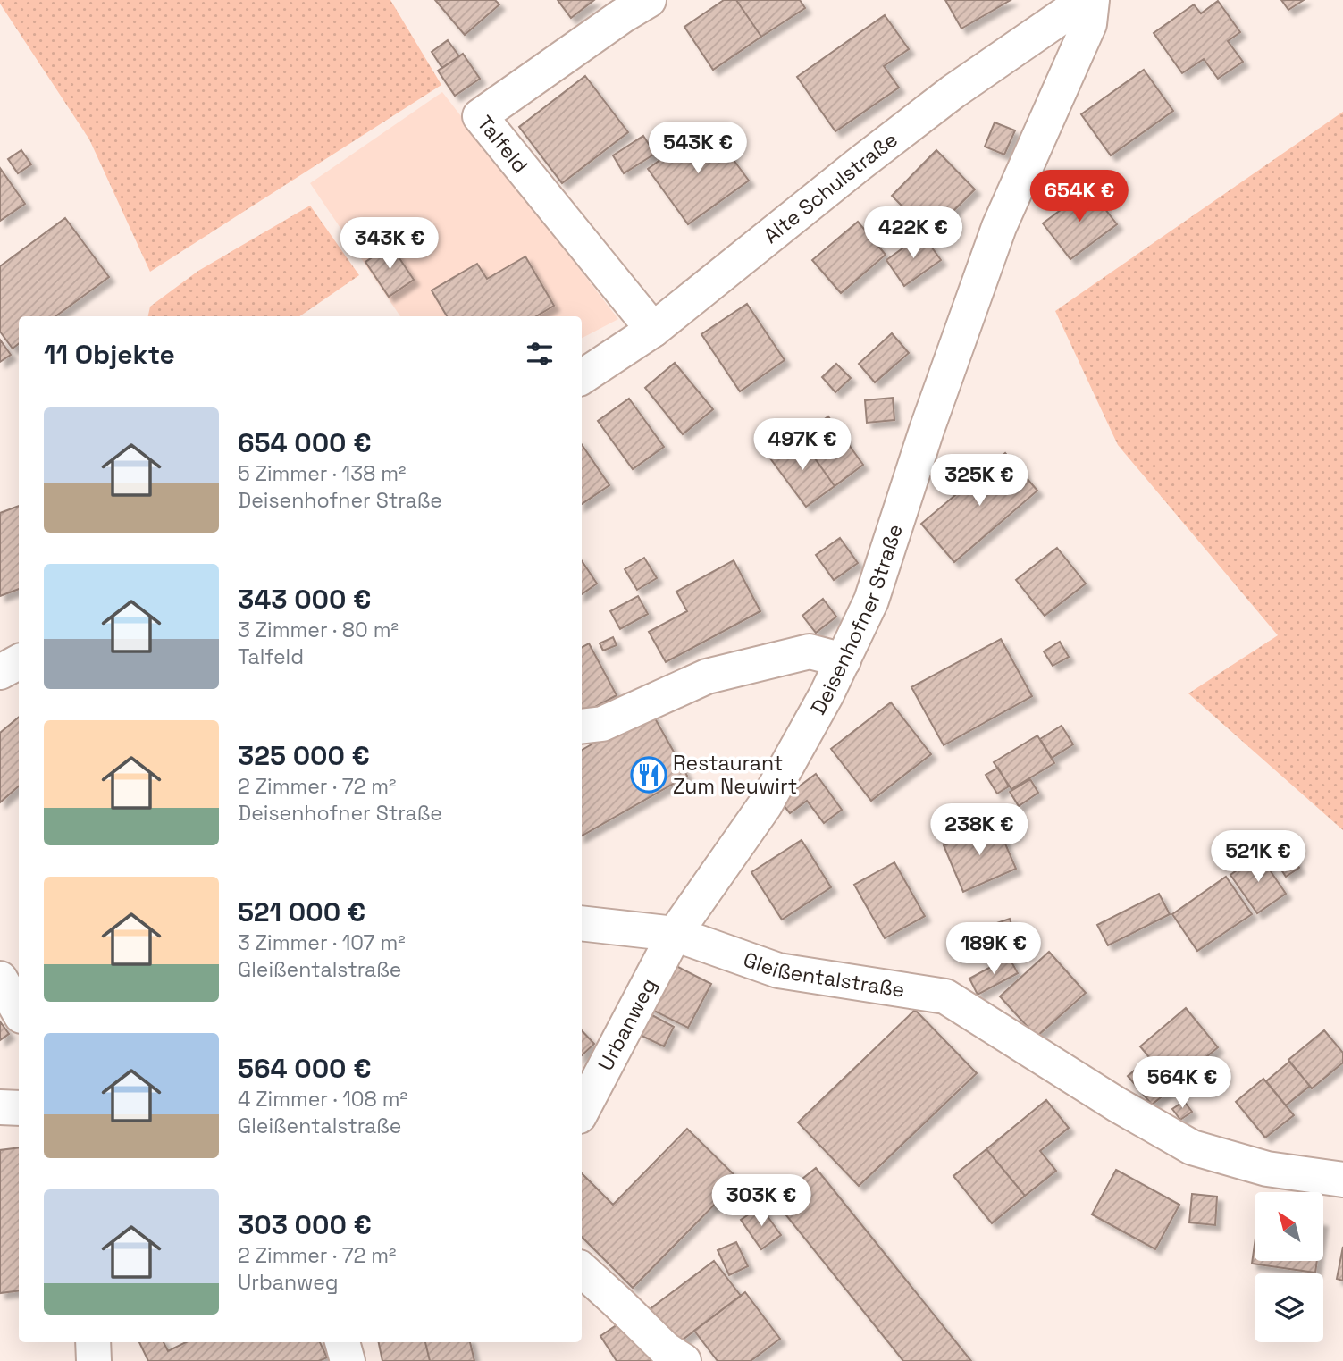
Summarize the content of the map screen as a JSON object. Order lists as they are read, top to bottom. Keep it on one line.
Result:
{"streets":{"street":["Talfeld","Alte Schulstraße","Deisenhofner Straße","Gleißentalstraße","Urbanweg"]},"crossings":[["Talfeld","Alte Schulstraße"],["Deisenhofner Straße","Gleißentalstraße"],["Deisenhofner Straße","Urbanweg"],["Gleißentalstraße","Urbanweg"]],"places":{"restaurant":["Restaurant Zum Neuwirt"]},"north":"top left","page":{"price":["543K €","654K €","422K €","343K €","497K €","325K €","238K €","521K €","189K €","564K €","303K €"],"heading":"11 Objekte","list":[{"name":"654 000 €","note":"5 Zimmer · 138 m² · Deisenhofner Straße"},{"name":"343 000 €","note":"3 Zimmer · 80 m² · Talfeld"},{"name":"325 000 €","note":"2 Zimmer · 72 m² · Deisenhofner Straße"},{"name":"521 000 €","note":"3 Zimmer · 107 m² · Gleißentalstraße"},{"name":"564 000 €","note":"4 Zimmer · 108 m² · Gleißentalstraße"},{"name":"303 000 €","note":"2 Zimmer · 72 m² · Urbanweg"}]}}
